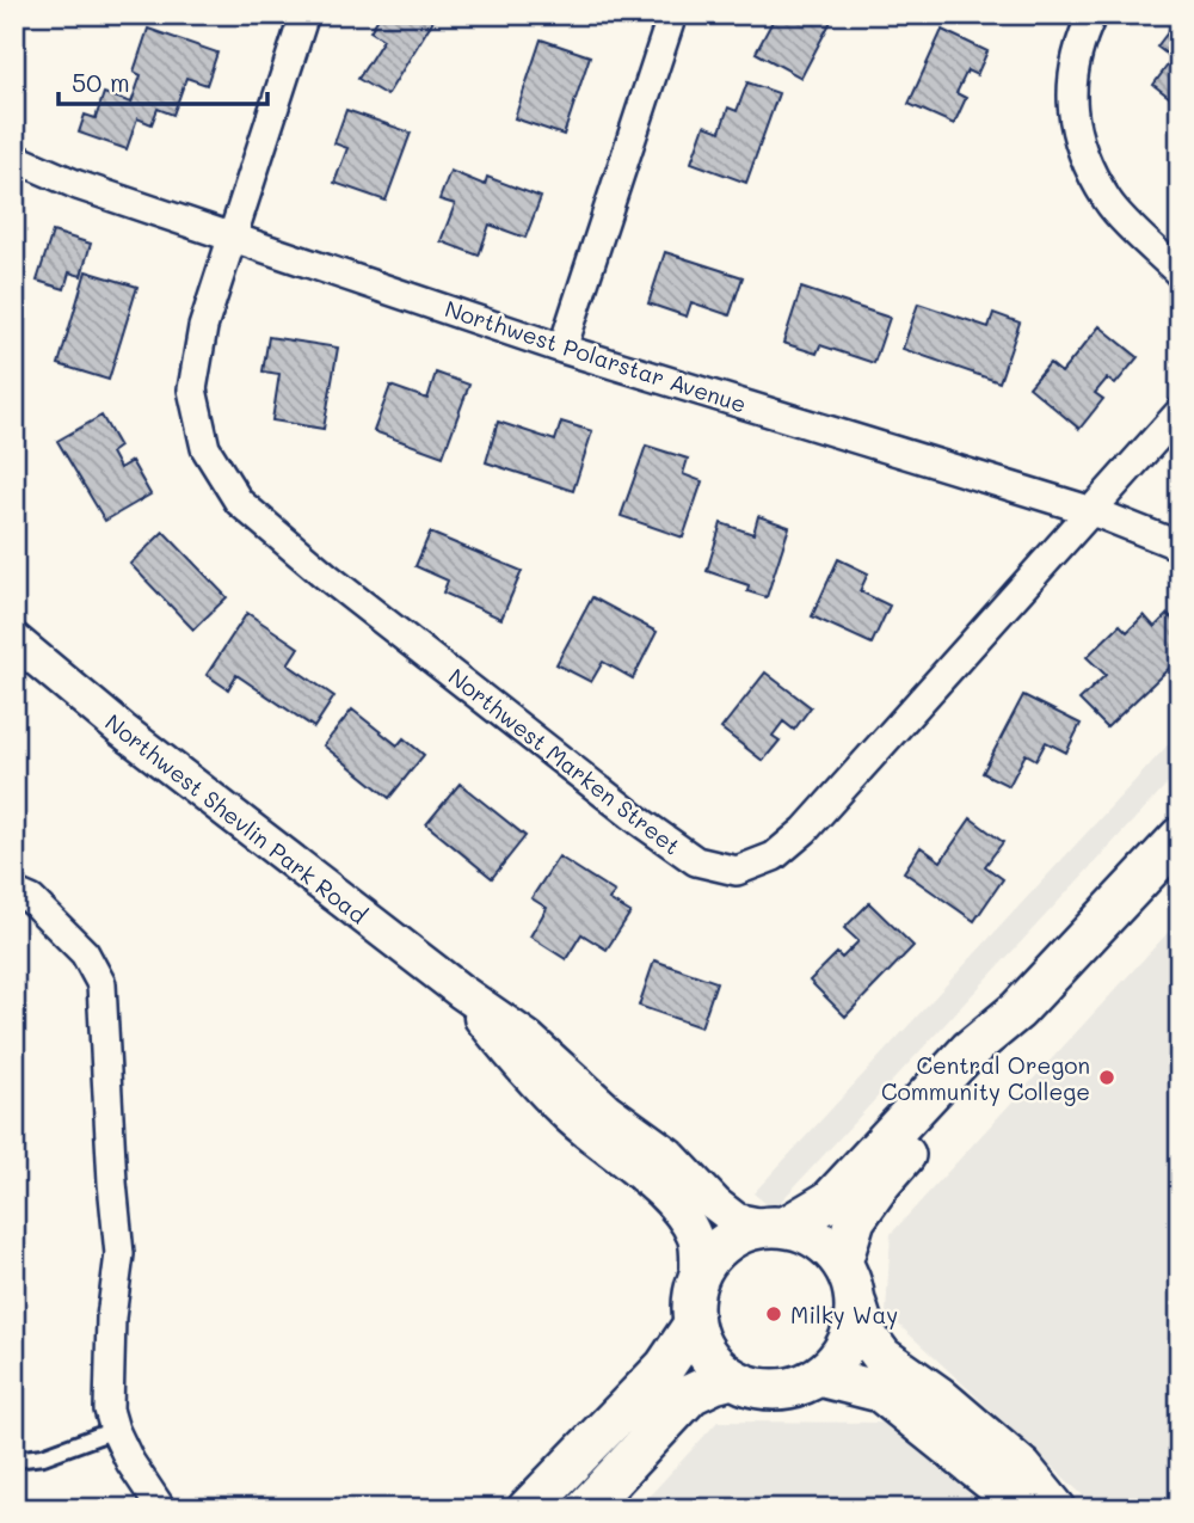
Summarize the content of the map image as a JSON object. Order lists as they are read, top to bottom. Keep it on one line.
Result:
{"streets":{"street":["Northwest Polarstar Avenue","Northwest Marken Street","Northwest Shevlin Park Road"]},"crossings":[["Northwest Polarstar Avenue","Northwest Marken Street"]],"places":["Central Oregon Community College","Milky Way"],"scale_bar":"50 m"}
